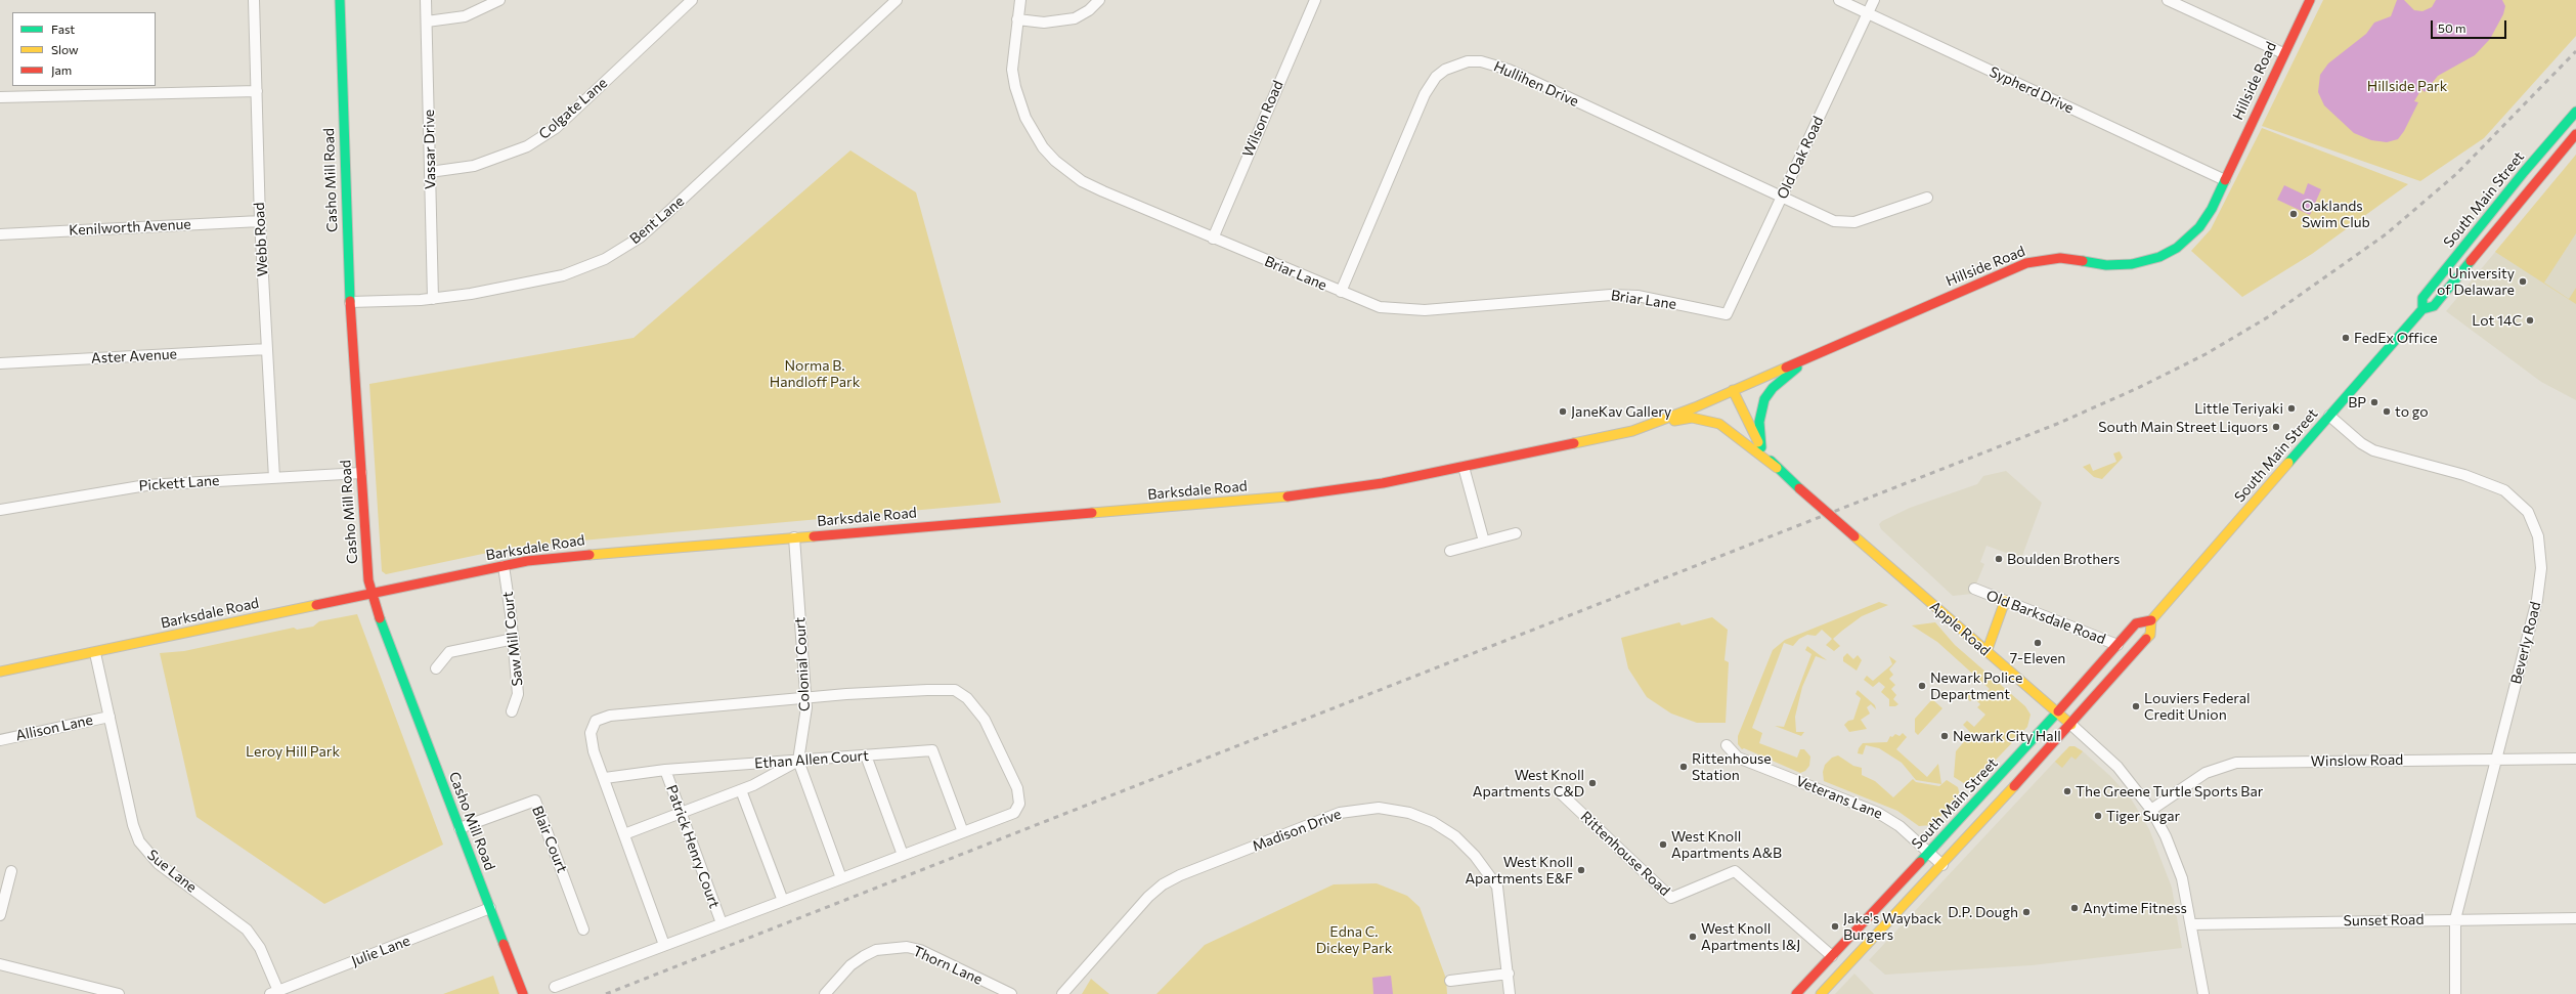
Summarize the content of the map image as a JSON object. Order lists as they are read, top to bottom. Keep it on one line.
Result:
{"streets":{"street":["Hillside Road","Hullihen Drive","Sypherd Drive","Colgate Lane","Wilson Road","Vassar Drive","Old Oak Road","Casho Mill Road","South Main Street","Bent Lane","Kenilworth Avenue","Webb Road","Briar Lane","Aster Avenue","Pickett Lane","Barksdale Road","Old Barksdale Road","Apple Road","Saw Mill Court","Beverly Road","Colonial Court","Allison Lane","Ethan Allen Court","Winslow Road","Veterans Lane","Madison Drive","Blair Court","Patrick Henry Court","Rittenhouse Road","Sue Lane","Sunset Road","Julie Lane","Thorn Lane"]},"crossings":[["Hillside Road","Sypherd Drive"],["Hillside Road","Barksdale Road"],["Hillside Road","Apple Road"],["Hullihen Drive","Old Oak Road"],["Hullihen Drive","Briar Lane"],["Sypherd Drive","Old Oak Road"],["Colgate Lane","Vassar Drive"],["Wilson Road","Briar Lane"],["Vassar Drive","Bent Lane"],["Old Oak Road","Briar Lane"],["Casho Mill Road","Bent Lane"],["Casho Mill Road","Pickett Lane"],["Casho Mill Road","Barksdale Road"],["Casho Mill Road","Blair Court"],["Casho Mill Road","Julie Lane"],["South Main Street","Old Barksdale Road"],["South Main Street","Apple Road"],["South Main Street","Beverly Road"],["South Main Street","Veterans Lane"],["South Main Street","Rittenhouse Road"],["Kenilworth Avenue","Webb Road"],["Webb Road","Aster Avenue"],["Webb Road","Pickett Lane"],["Barksdale Road","Apple Road"],["Barksdale Road","Saw Mill Court"],["Barksdale Road","Colonial Court"],["Barksdale Road","Sue Lane"],["Apple Road","Winslow Road"],["Apple Road","Sunset Road"],["Beverly Road","Winslow Road"],["Beverly Road","Sunset Road"],["Colonial Court","Ethan Allen Court"],["Allison Lane","Sue Lane"],["Ethan Allen Court","Patrick Henry Court"],["Sue Lane","Julie Lane"]],"parks":["Hillside Park","Norma B. Handloff Park","Leroy Hill Park","Edna C. Dickey Park"],"places":["Oaklands Swim Club","University of Delaware","Lot 14C","FedEx Office","BP","Little Teriyaki","JaneKav Gallery","to go","South Main Street Liquors","Boulden Brothers","7-Eleven","Newark Police Department","Louviers Federal Credit Union","Newark City Hall","Rittenhouse Station","West Knoll Apartments C&D","The Greene Turtle Sports Bar","Tiger Sugar","West Knoll Apartments A&B","West Knoll Apartments E&F","Anytime Fitness","D.P. Dough","Jake's Wayback Burgers","West Knoll Apartments I&J"],"legend":["Fast","Slow","Jam"],"scale_bar":"50 m"}
